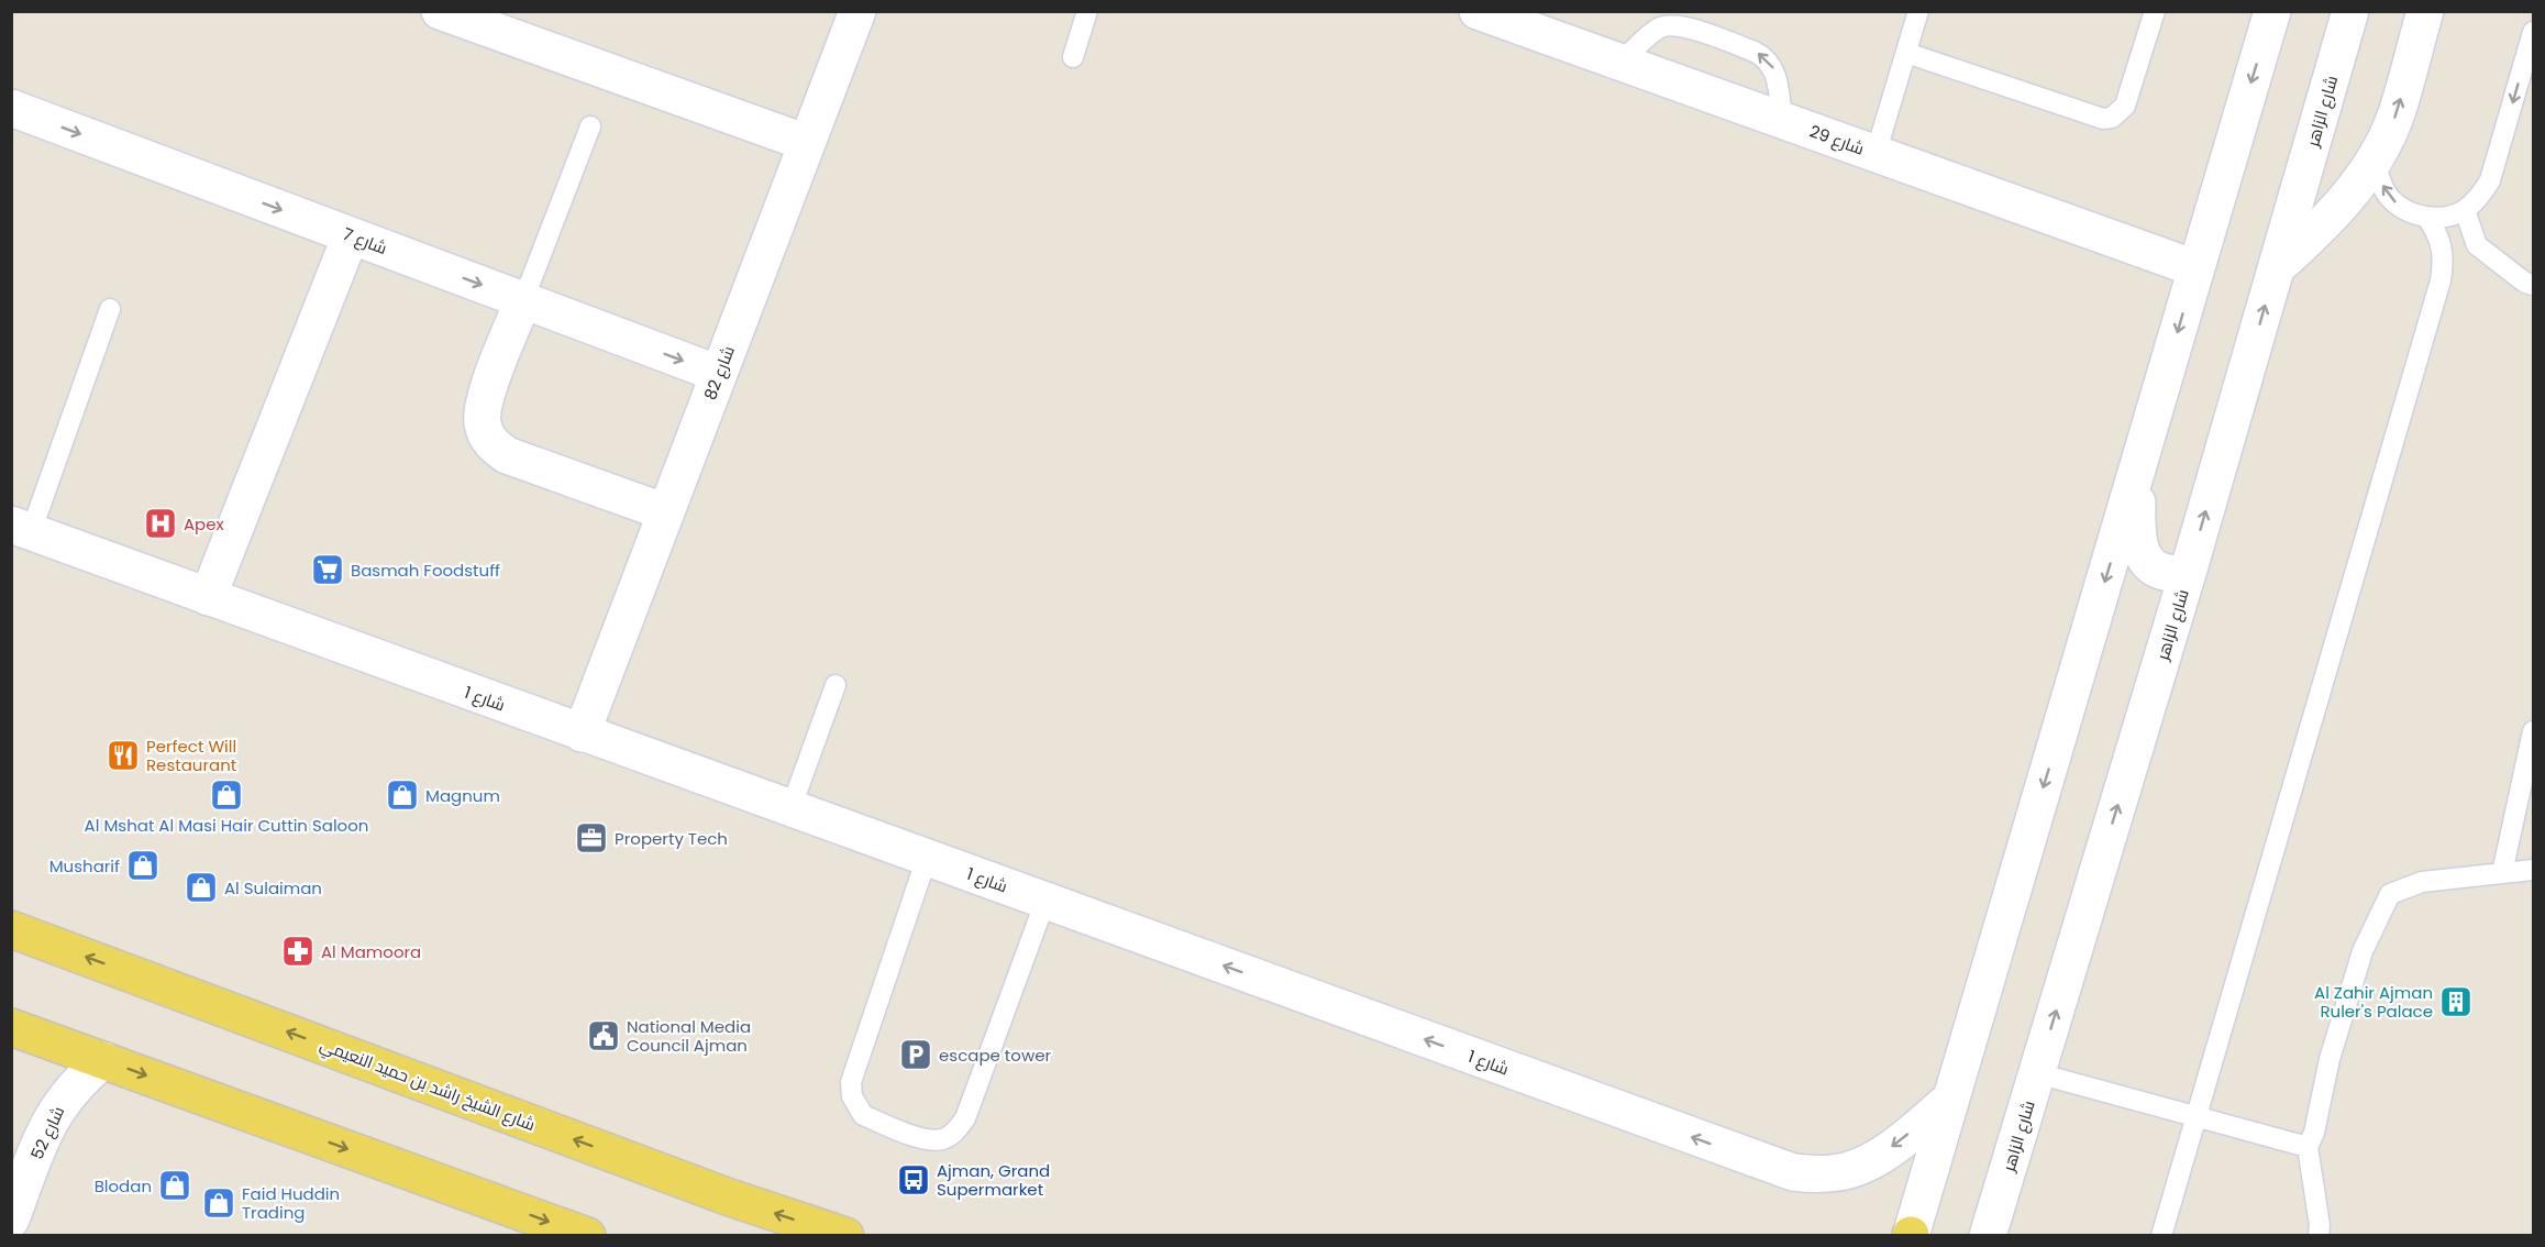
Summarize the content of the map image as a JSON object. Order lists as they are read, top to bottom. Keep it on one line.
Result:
{"streets":{"main road":["شارع الشيخ راشد بن حميد النعيمي"],"street":["شارع الزاهر","شارع 29","شارع 7","شارع 82","شارع 1","شارع 52"]},"crossings":[["شارع 7","شارع 82"],["شارع 82","شارع 1"]],"one_way":["شارع 1"],"places":{"hospital":["Apex"],"supermarket":["Basmah Foodstuff"],"restaurant":["Perfect Will Restaurant"],"shop":["Al Mshat Al Masi Hair Cuttin Saloon","Magnum","Musharif","Al Sulaiman","Blodan","Faid Huddin Trading"],"office":["Property Tech"],"pharmacy":["Al Mamoora"],"building":["Al Zahir Ajman Ruler's Palace"],"public building":["National Media Council Ajman"],"parking":["escape tower"],"bus stop":["Ajman, Grand Supermarket"]}}
